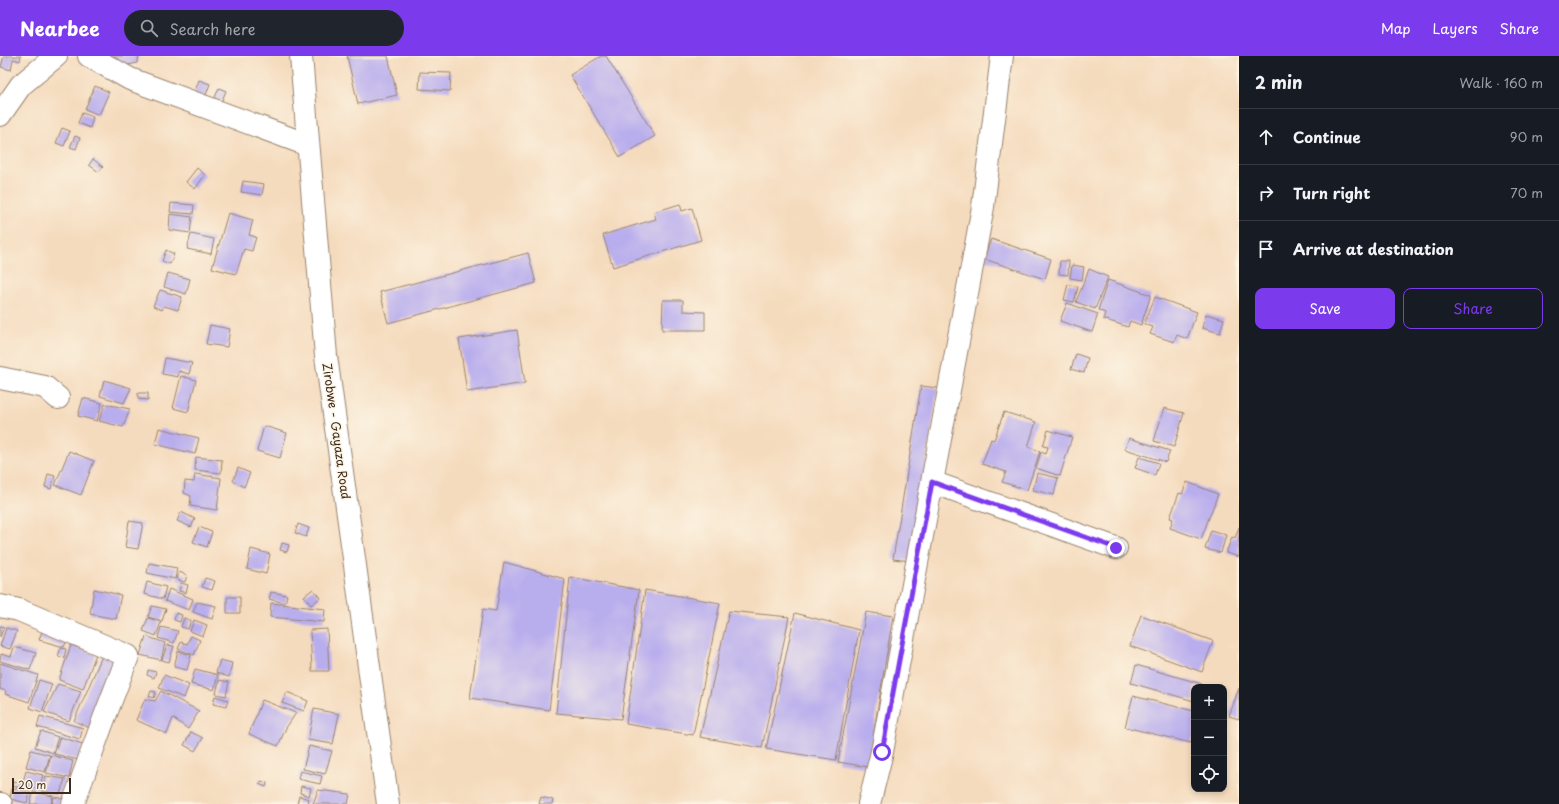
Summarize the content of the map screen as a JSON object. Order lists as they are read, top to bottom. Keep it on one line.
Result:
{"streets":{"street":["Zirobwe - Gayaza Road"]},"scale_bar":"20 m","page":{"header":"Nearbee","search":"Search here","nav":["Map","Layers","Share"],"heading":["2 min","Walk · 160 m"],"list":[["Continue","90 m"],["Turn right","70 m"],"Arrive at destination"],"buttons":["Save","Share"],"map_buttons":["+","−"],"scale":"20 m"}}
